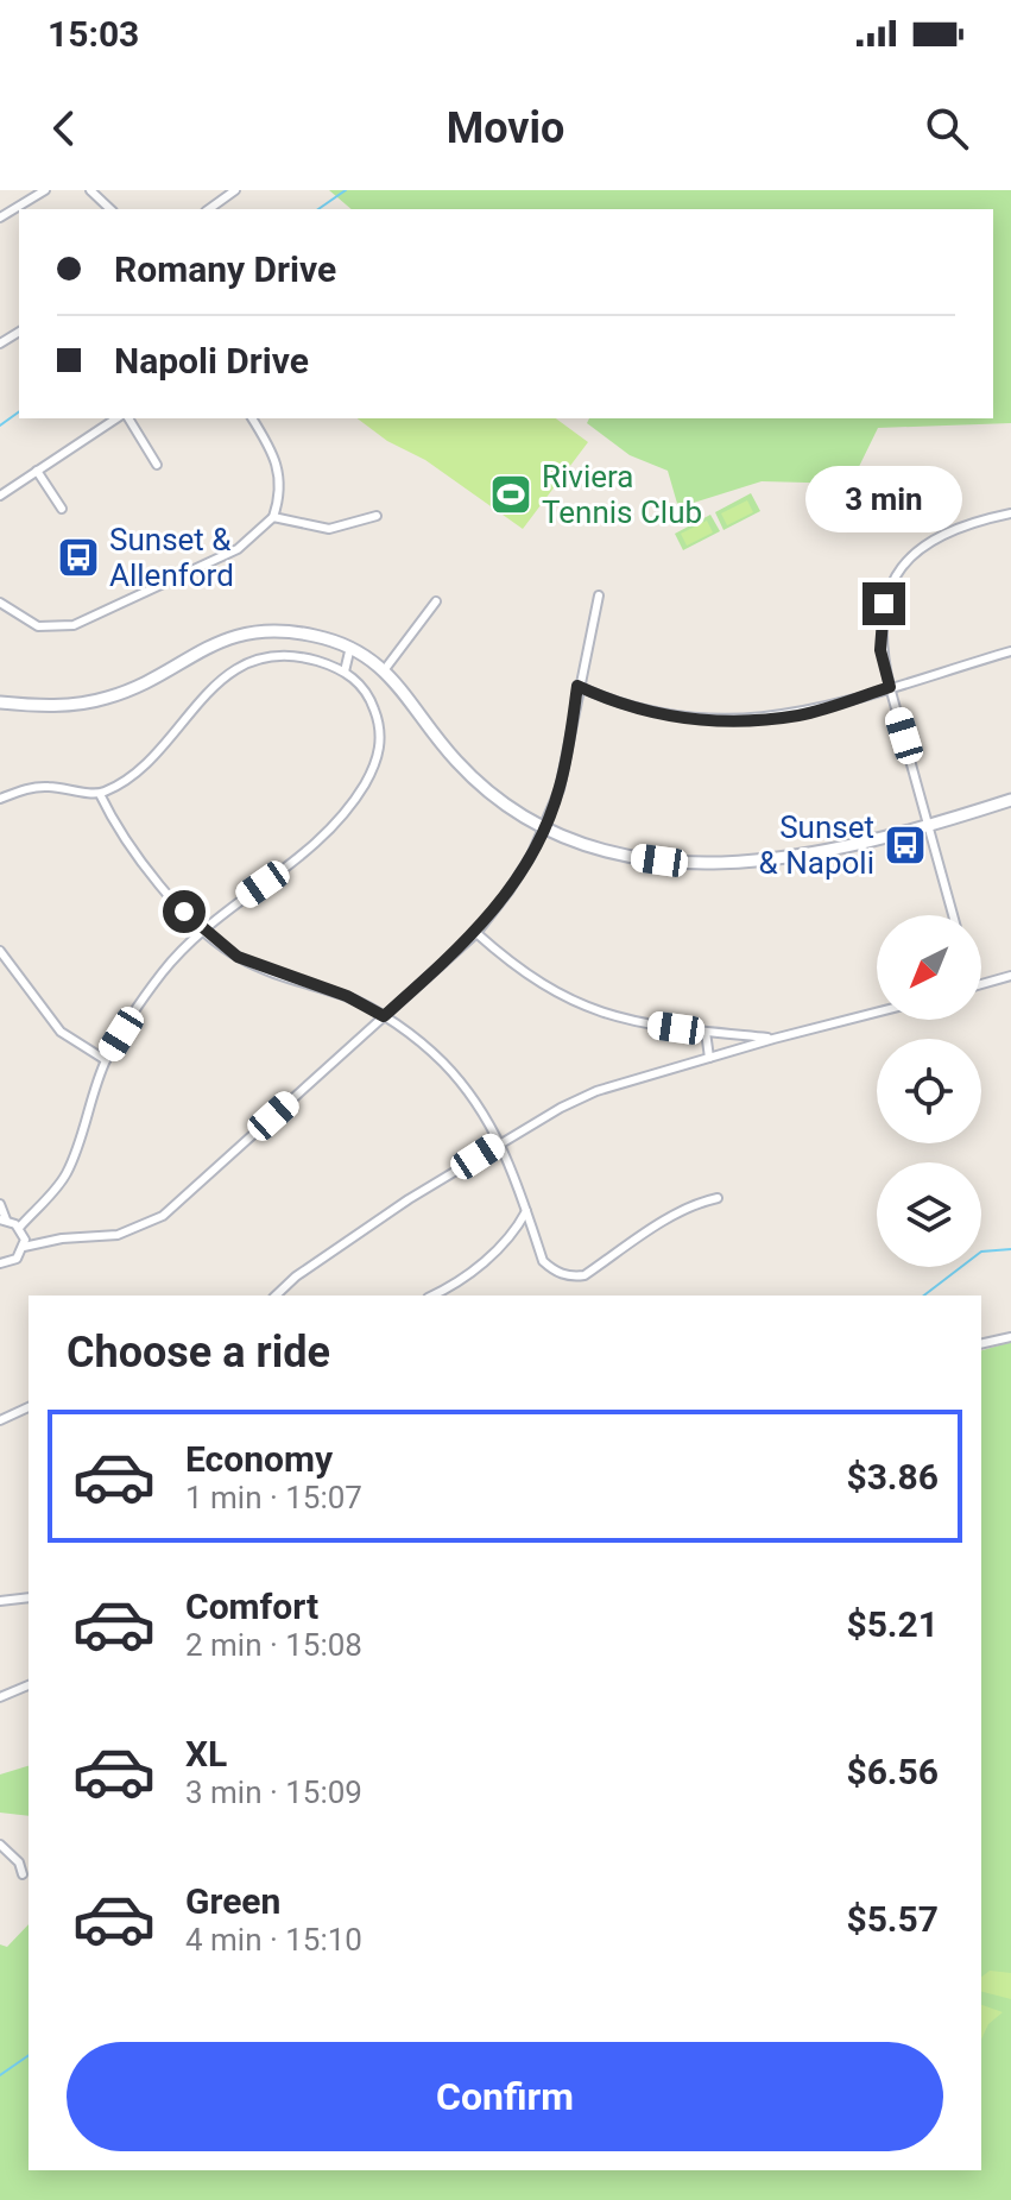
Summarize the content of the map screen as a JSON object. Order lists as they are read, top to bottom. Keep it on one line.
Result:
{"places":{"sports":["Riviera Tennis Club"],"bus stop":["Sunset & Allenford","Sunset & Napoli"]},"north":"bottom left","page":{"status":"15:03","header":"Movio","banner":["Romany Drive","Napoli Drive"],"bubble":"3 min","heading":"Choose a ride","list":[{"name":"Economy","note":"1 min · 15:07","value":"$3.86"},{"name":"Comfort","note":"2 min · 15:08","value":"$5.21"},{"name":"XL","note":"3 min · 15:09","value":"$6.56"},{"name":"Green","note":"4 min · 15:10","value":"$5.57"}],"buttons":"Confirm"}}
